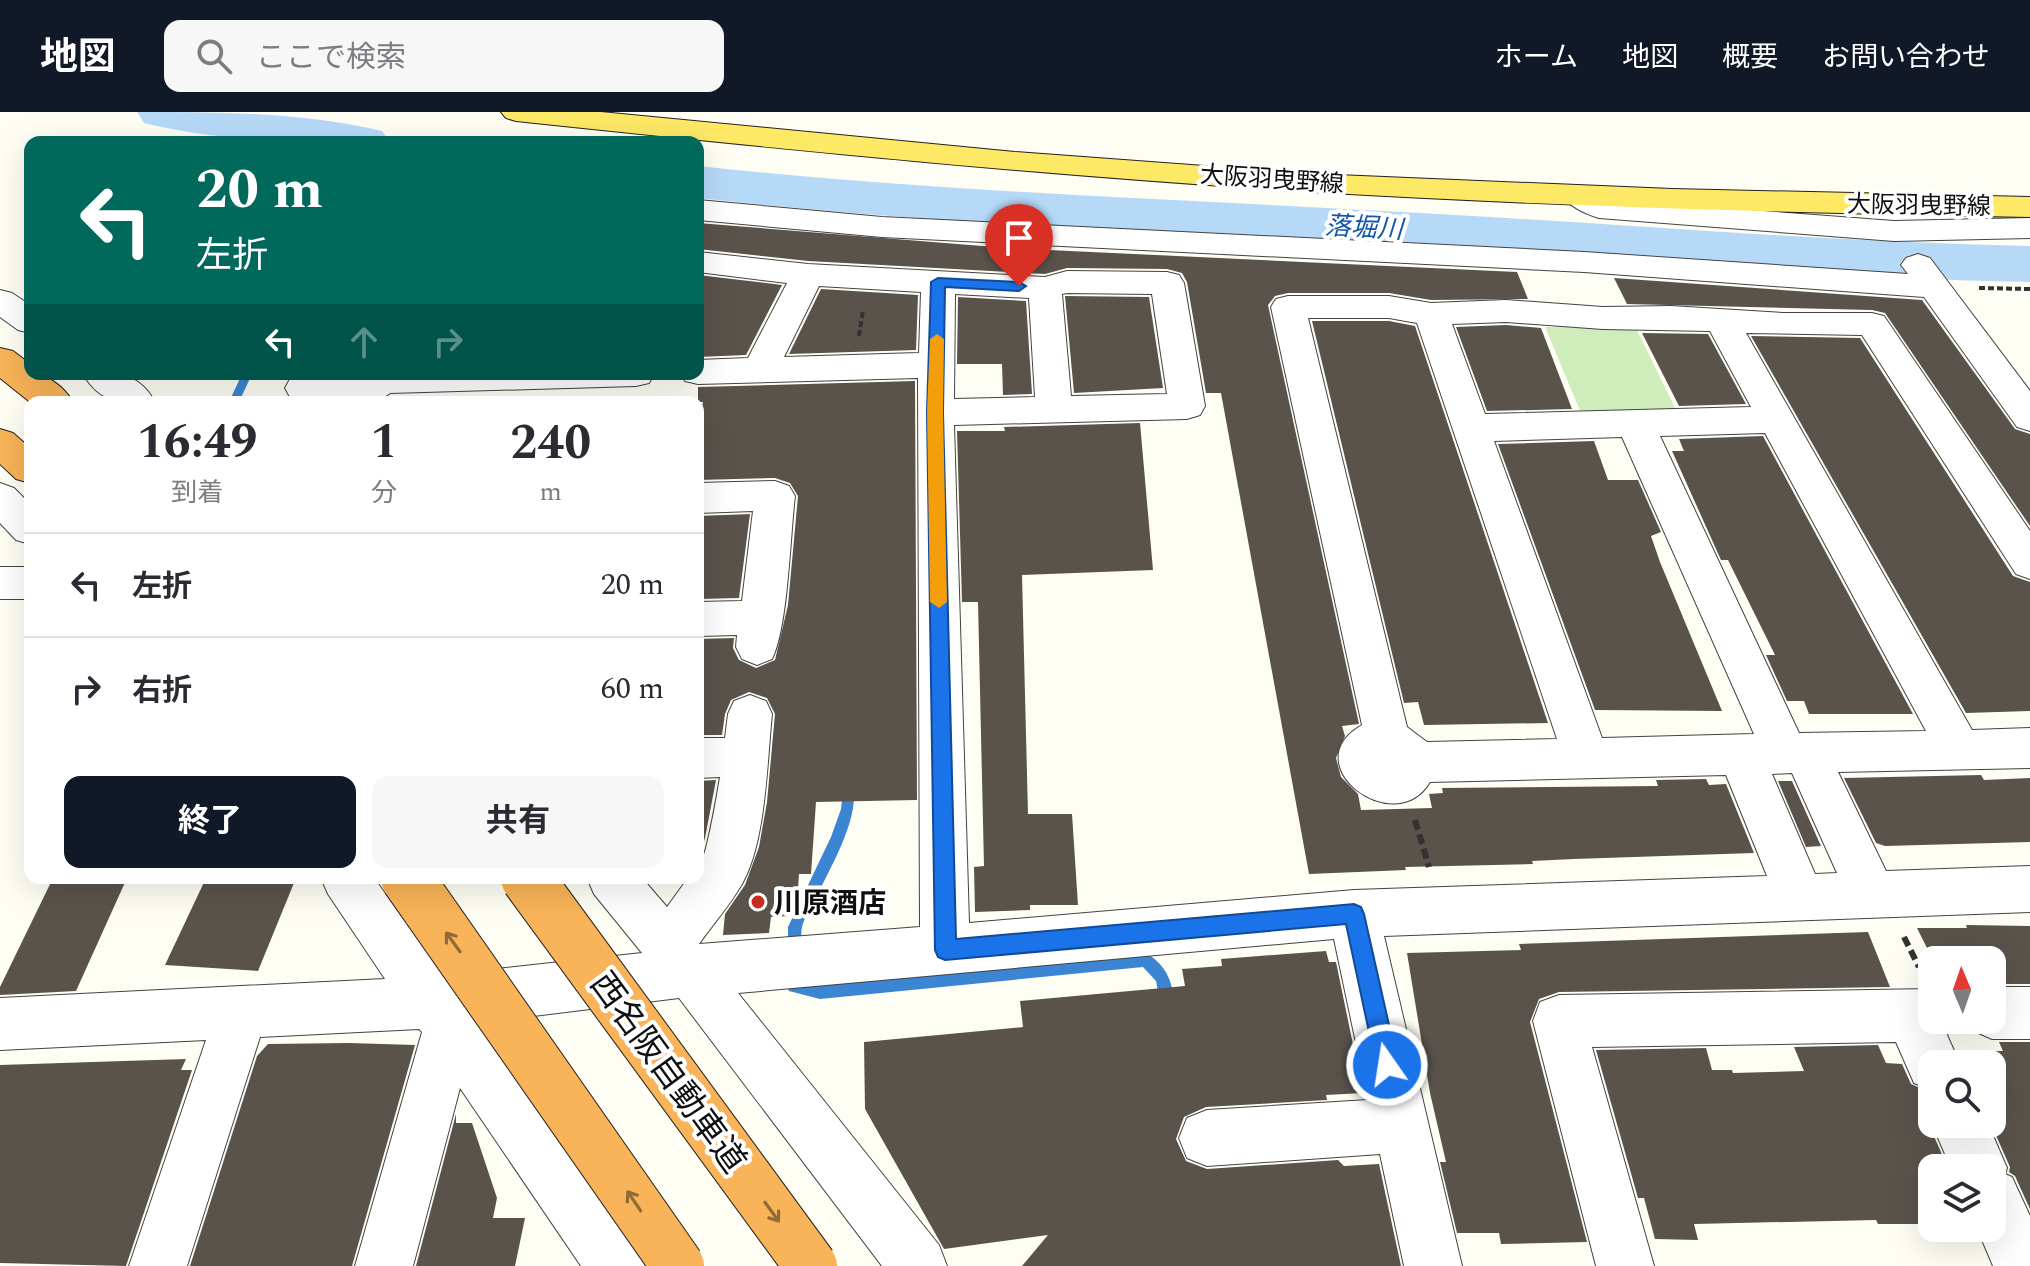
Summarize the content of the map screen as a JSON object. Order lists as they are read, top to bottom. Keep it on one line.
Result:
{"streets":{"highway":["西名阪自動車道"],"main road":["大阪羽曳野線"]},"water":["落堀川"],"places":["川原酒店"],"north":"top","page":{"header":"地図","search":"ここで検索","nav":["ホーム","地図","概要","お問い合わせ"],"turn":["20 m","左折"],"eta":["16:49","到着","1","分","240","m"],"list":[{"name":"左折","value":"20 m"},{"name":"右折","value":"60 m"}],"buttons":["終了","共有"]}}
